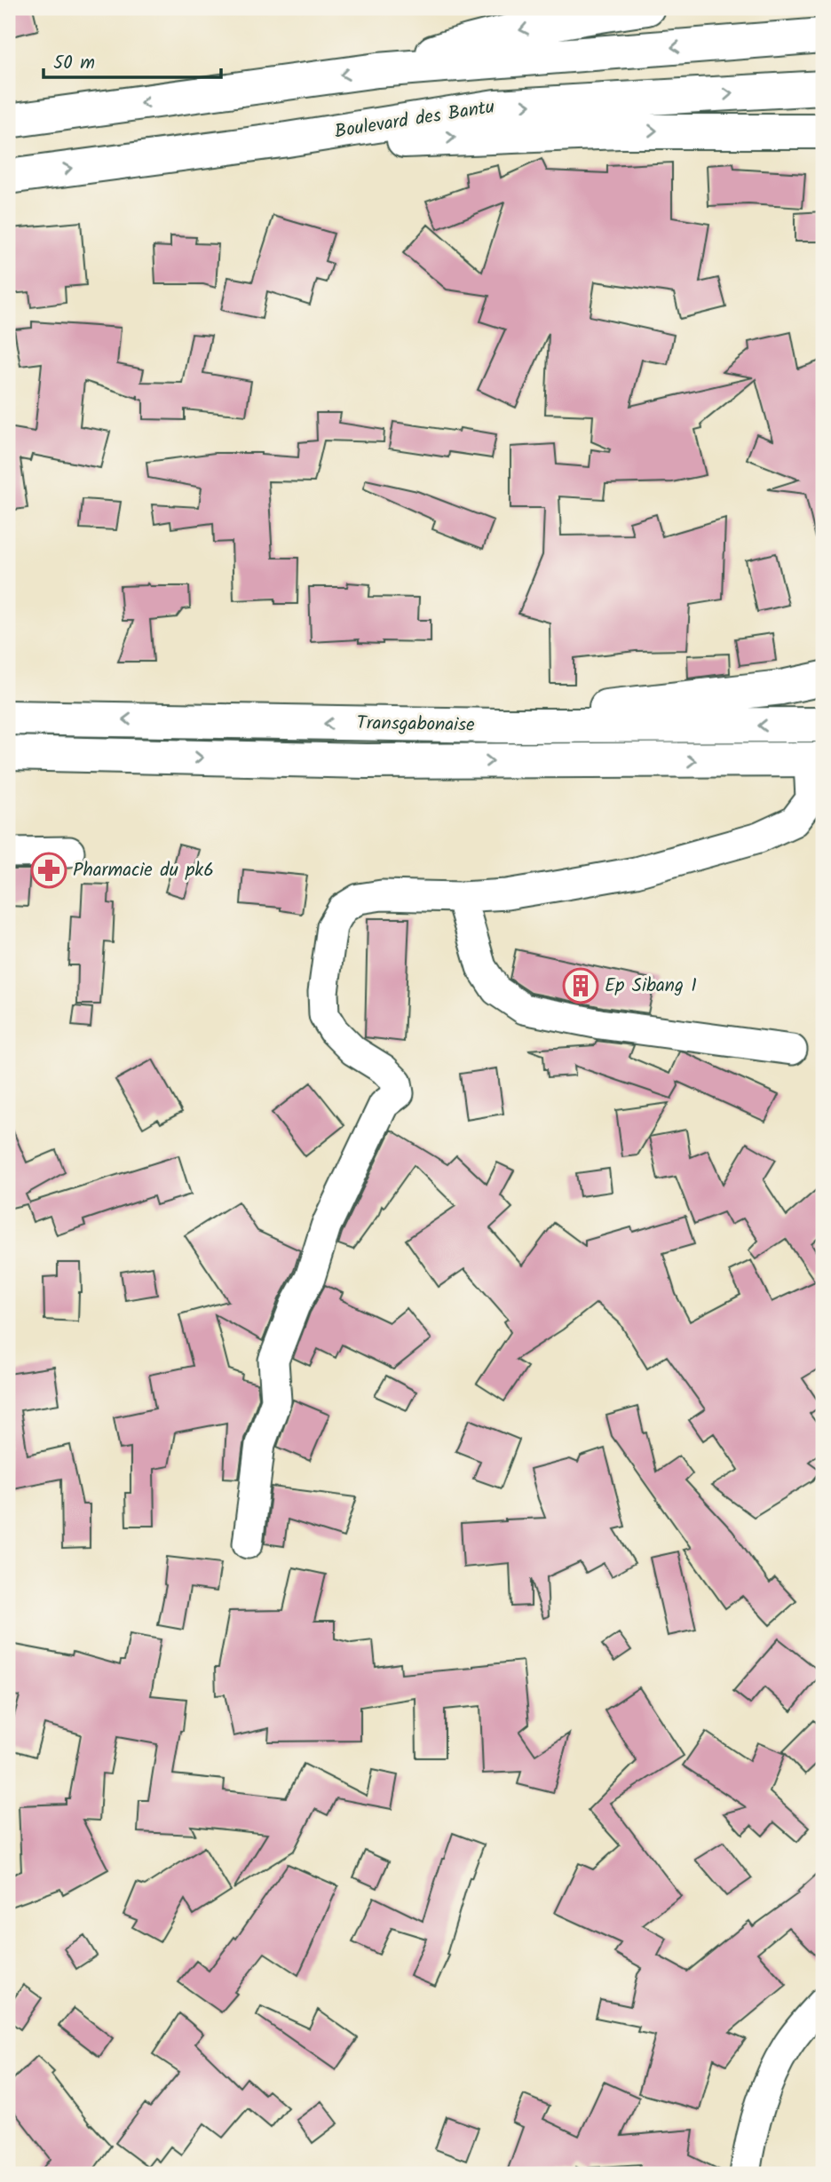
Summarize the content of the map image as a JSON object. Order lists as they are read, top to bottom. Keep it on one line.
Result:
{"streets":{"highway":["Boulevard des Bantu","Transgabonaise"]},"places":{"pharmacy":["Pharmacie du pk6"],"building":["Ep Sibang 1"]},"scale_bar":"50 m"}
